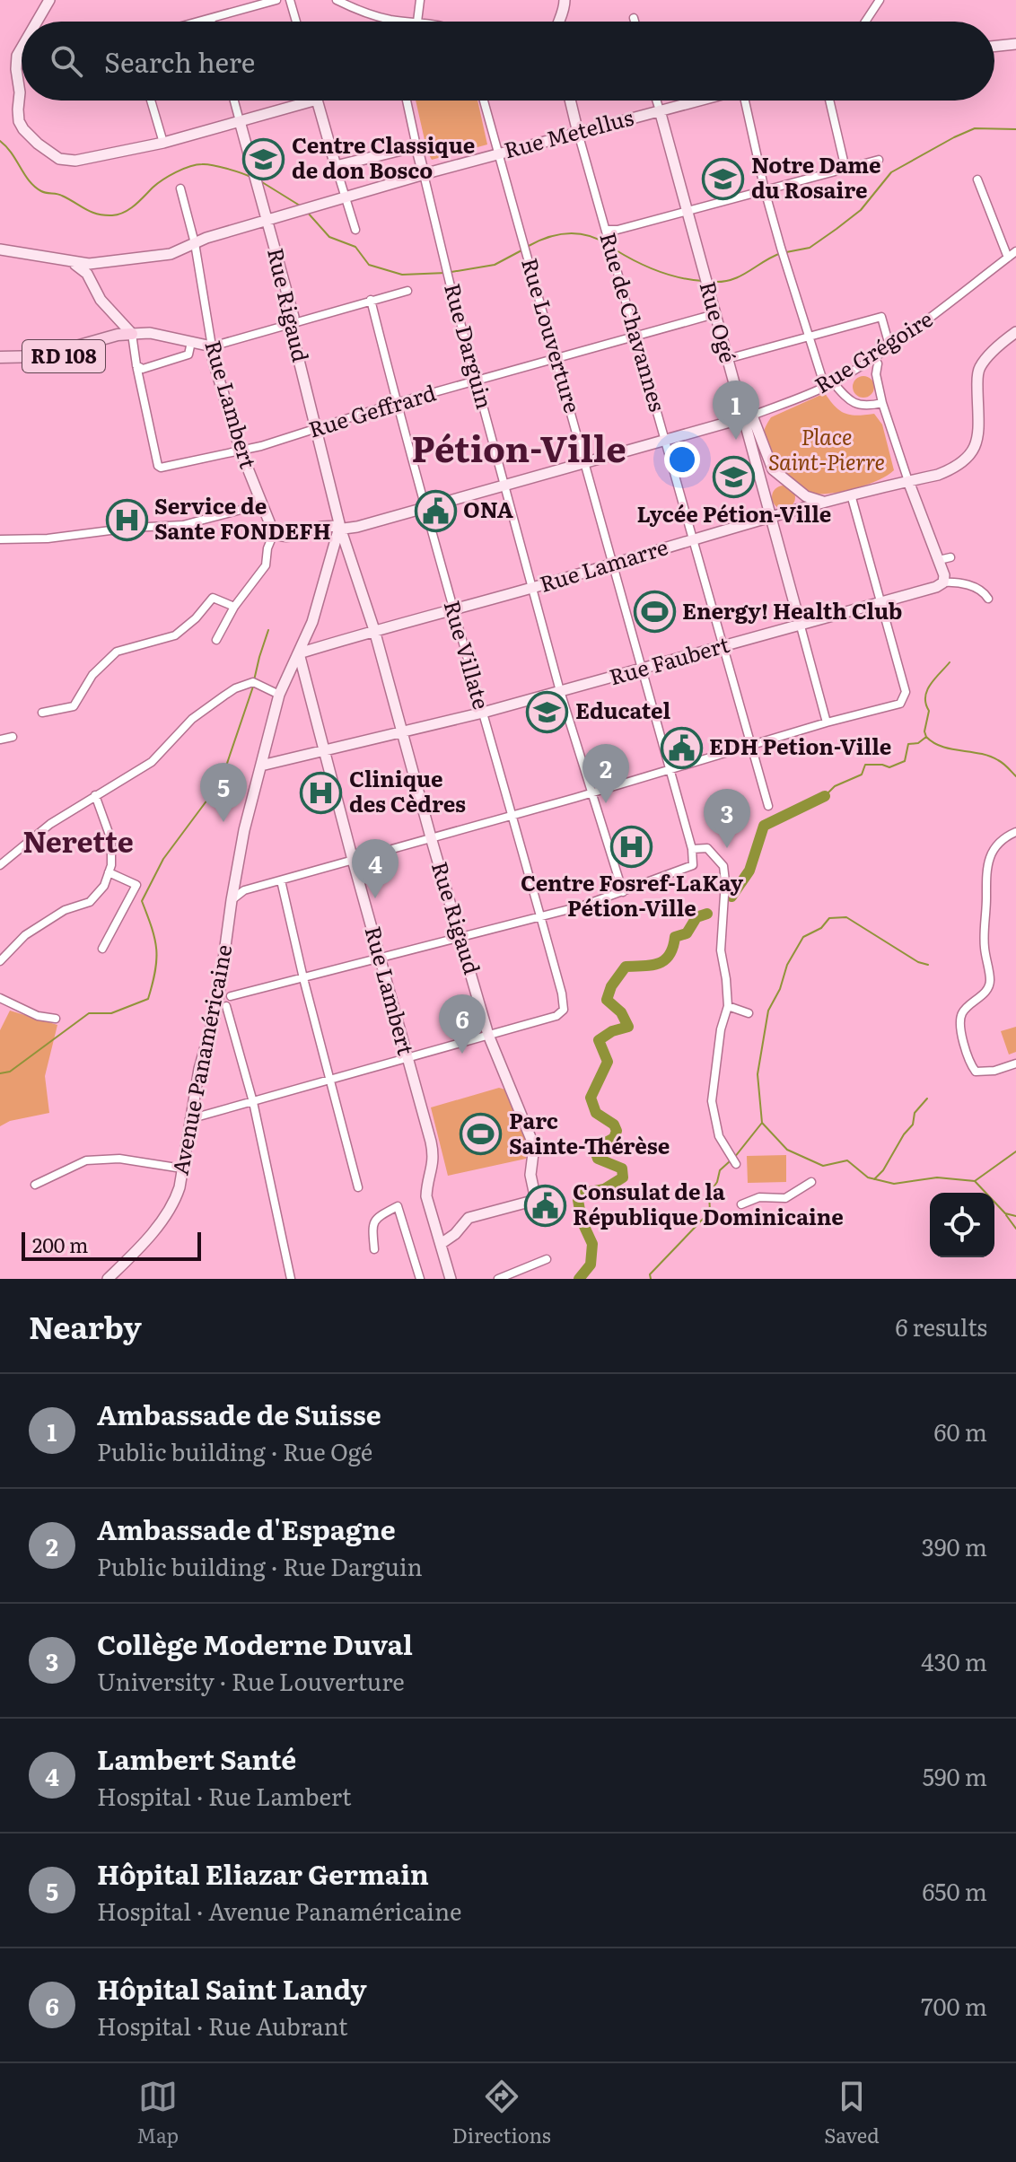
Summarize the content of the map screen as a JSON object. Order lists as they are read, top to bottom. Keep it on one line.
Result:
{"streets":{"main road":["RD 108"],"street":["Rue Metellus","Rue Rigaud","Rue de Chavannes","Rue Ogé","Rue Louverture","Rue Darguin","Rue Grégoire","Rue Lambert","Rue Geffrard","Rue Lamarre","Rue Villate","Rue Faubert","Avenue Panaméricaine"]},"crossings":[["Rue Metellus","Rue Rigaud"],["Rue Metellus","Rue de Chavannes"],["Rue Metellus","Rue Ogé"],["Rue Metellus","Rue Louverture"],["Rue Metellus","Rue Darguin"],["Rue Metellus","Rue Lambert"],["Rue Rigaud","Rue Grégoire"],["Rue Rigaud","Rue Lambert"],["Rue Rigaud","Rue Geffrard"],["Rue Rigaud","Rue Lamarre"],["Rue Rigaud","Rue Villate"],["Rue Rigaud","Rue Faubert"],["Rue Rigaud","Avenue Panaméricaine"],["Rue de Chavannes","Rue Grégoire"],["Rue de Chavannes","Rue Geffrard"],["Rue de Chavannes","Rue Lamarre"],["Rue de Chavannes","Rue Faubert"],["Rue Ogé","Rue Grégoire"],["Rue Ogé","Rue Geffrard"],["Rue Ogé","Rue Lamarre"],["Rue Ogé","Rue Faubert"],["Rue Louverture","Rue Grégoire"],["Rue Louverture","Rue Geffrard"],["Rue Louverture","Rue Lamarre"],["Rue Louverture","Rue Faubert"],["Rue Darguin","Rue Grégoire"],["Rue Darguin","Rue Geffrard"],["Rue Darguin","Rue Lamarre"],["Rue Darguin","Rue Faubert"],["Rue Grégoire","Rue Lambert"],["Rue Grégoire","Rue Villate"],["Rue Grégoire","Avenue Panaméricaine"],["RD 108","Rue Lambert"],["RD 108","Rue Geffrard"],["Rue Lambert","Rue Geffrard"],["Rue Lambert","Rue Lamarre"],["Rue Lambert","Rue Faubert"],["Rue Lambert","Avenue Panaméricaine"],["Rue Geffrard","Rue Villate"],["Rue Lamarre","Rue Villate"],["Rue Lamarre","Avenue Panaméricaine"],["Rue Villate","Rue Faubert"],["Rue Faubert","Avenue Panaméricaine"]],"districts":["Pétion-Ville","Nerette"],"parks":["Place Saint-Pierre"],"places":{"school or university":["Centre Classique de don Bosco","Notre Dame du Rosaire","Lycée Pétion-Ville","Educatel"],"public building":["ONA","EDH Petion-Ville","Consulat de la République Dominicaine"],"hospital":["Service de Sante FONDEFH","Clinique des Cèdres","Centre Fosref-LaKay Pétion-Ville"],"sports":["Energy! Health Club","Parc Sainte-Thérèse"]},"scale_bar":"200 m","page":{"search":"Search here","pins":["1","2","5","3","4","6"],"scale":"200 m","heading":["Nearby","6 results"],"list":[{"mark":"1","name":"Ambassade de Suisse","note":"Public building · Rue Ogé","value":"60 m"},{"mark":"2","name":"Ambassade d'Espagne","note":"Public building · Rue Darguin","value":"390 m"},{"mark":"3","name":"Collège Moderne Duval","note":"University · Rue Louverture","value":"430 m"},{"mark":"4","name":"Lambert Santé","note":"Hospital · Rue Lambert","value":"590 m"},{"mark":"5","name":"Hôpital Eliazar Germain","note":"Hospital · Avenue Panaméricaine","value":"650 m"},{"mark":"6","name":"Hôpital Saint Landy","note":"Hospital · Rue Aubrant","value":"700 m"}],"nav":["Map","Directions","Saved"]}}
